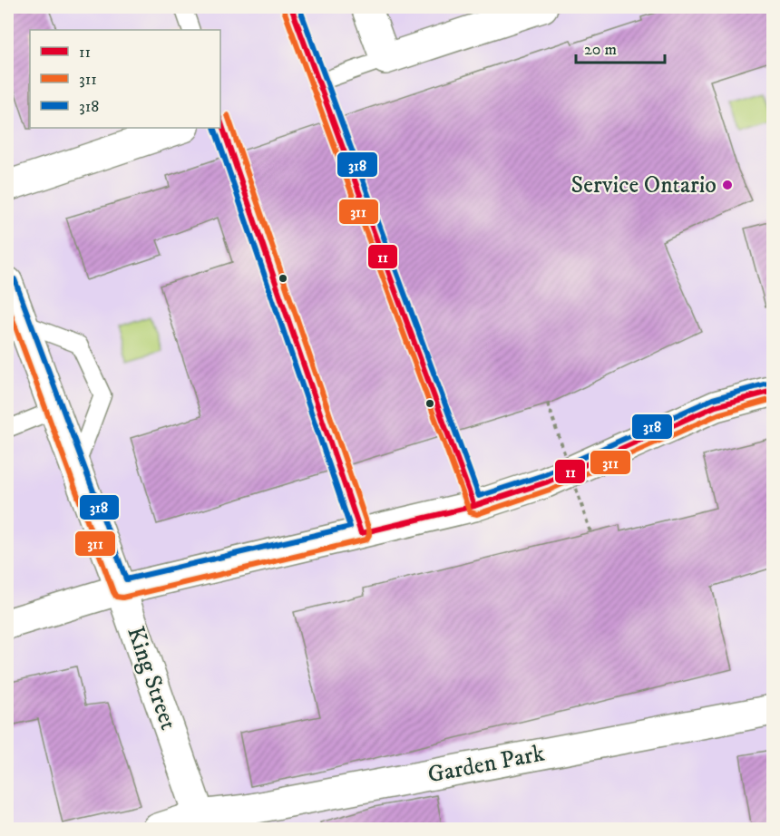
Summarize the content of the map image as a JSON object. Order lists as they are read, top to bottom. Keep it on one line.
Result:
{"streets":{"street":["King Street","Garden Park"]},"crossings":[["King Street","Garden Park"]],"places":["Service Ontario"],"lines":["transit line 11","transit line 318","transit line 311"],"legend":["11","311","318"],"scale_bar":"20 m"}
